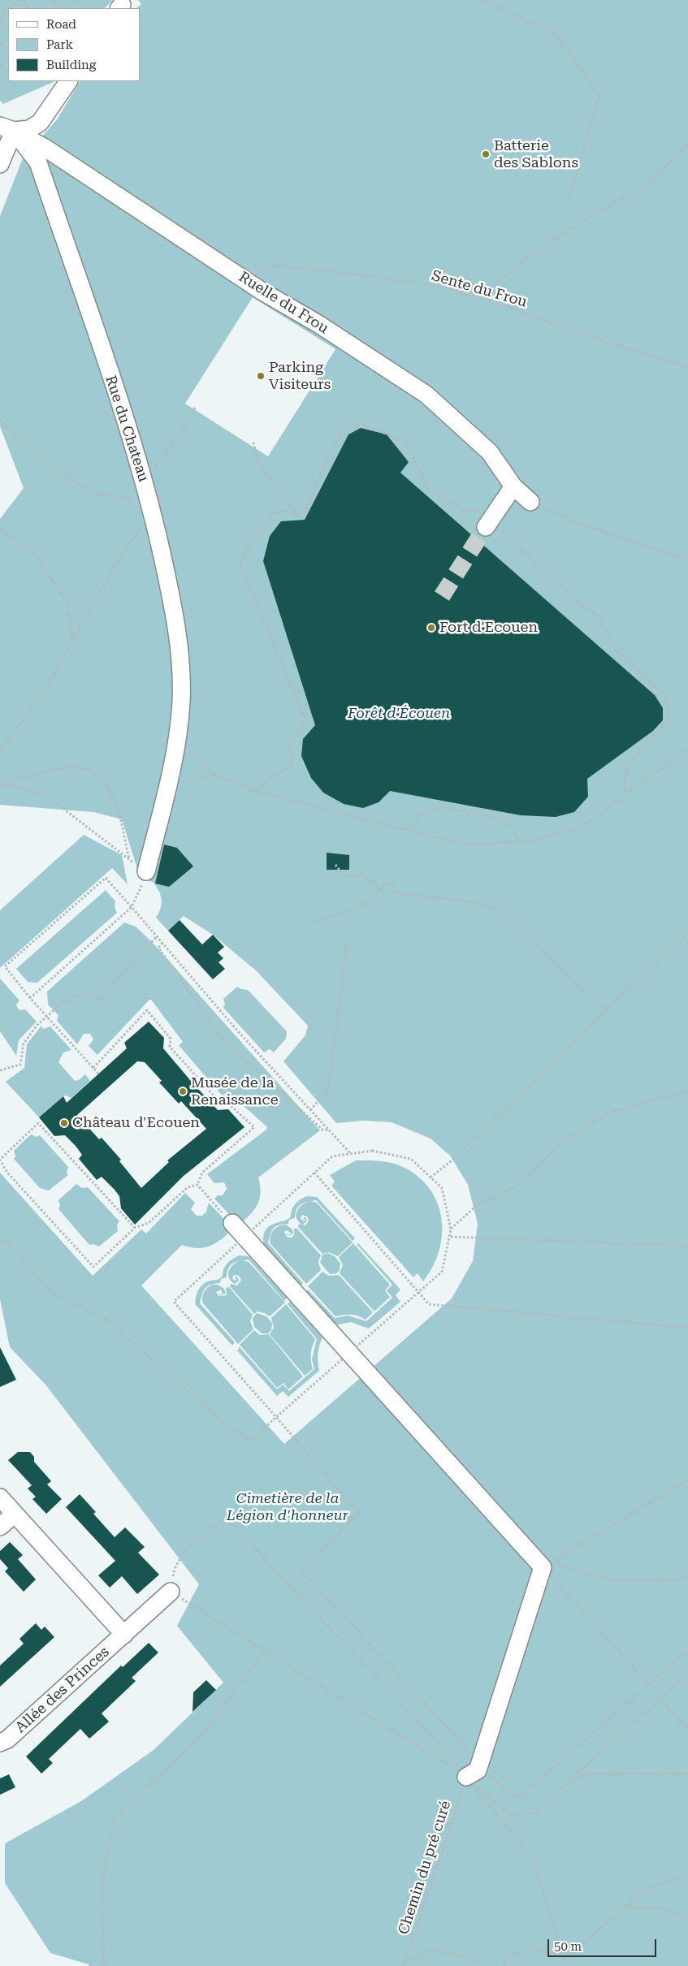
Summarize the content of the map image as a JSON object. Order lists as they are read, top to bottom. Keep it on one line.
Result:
{"streets":{"street":["Ruelle du Frou","Rue du Chateau","Allée des Princes"],"path":["Sente du Frou","Chemin du pré curé"]},"crossings":[["Sente du Frou","Ruelle du Frou"],["Ruelle du Frou","Rue du Chateau"]],"parks":["Forêt d'Écouen","Cimetière de la Légion d'honneur"],"places":["Batterie des Sablons","Parking Visiteurs","Fort d'Ecouen","Musée de la Renaissance","Château d'Ecouen"],"legend":["Road","Park","Building"],"scale_bar":"50 m"}
